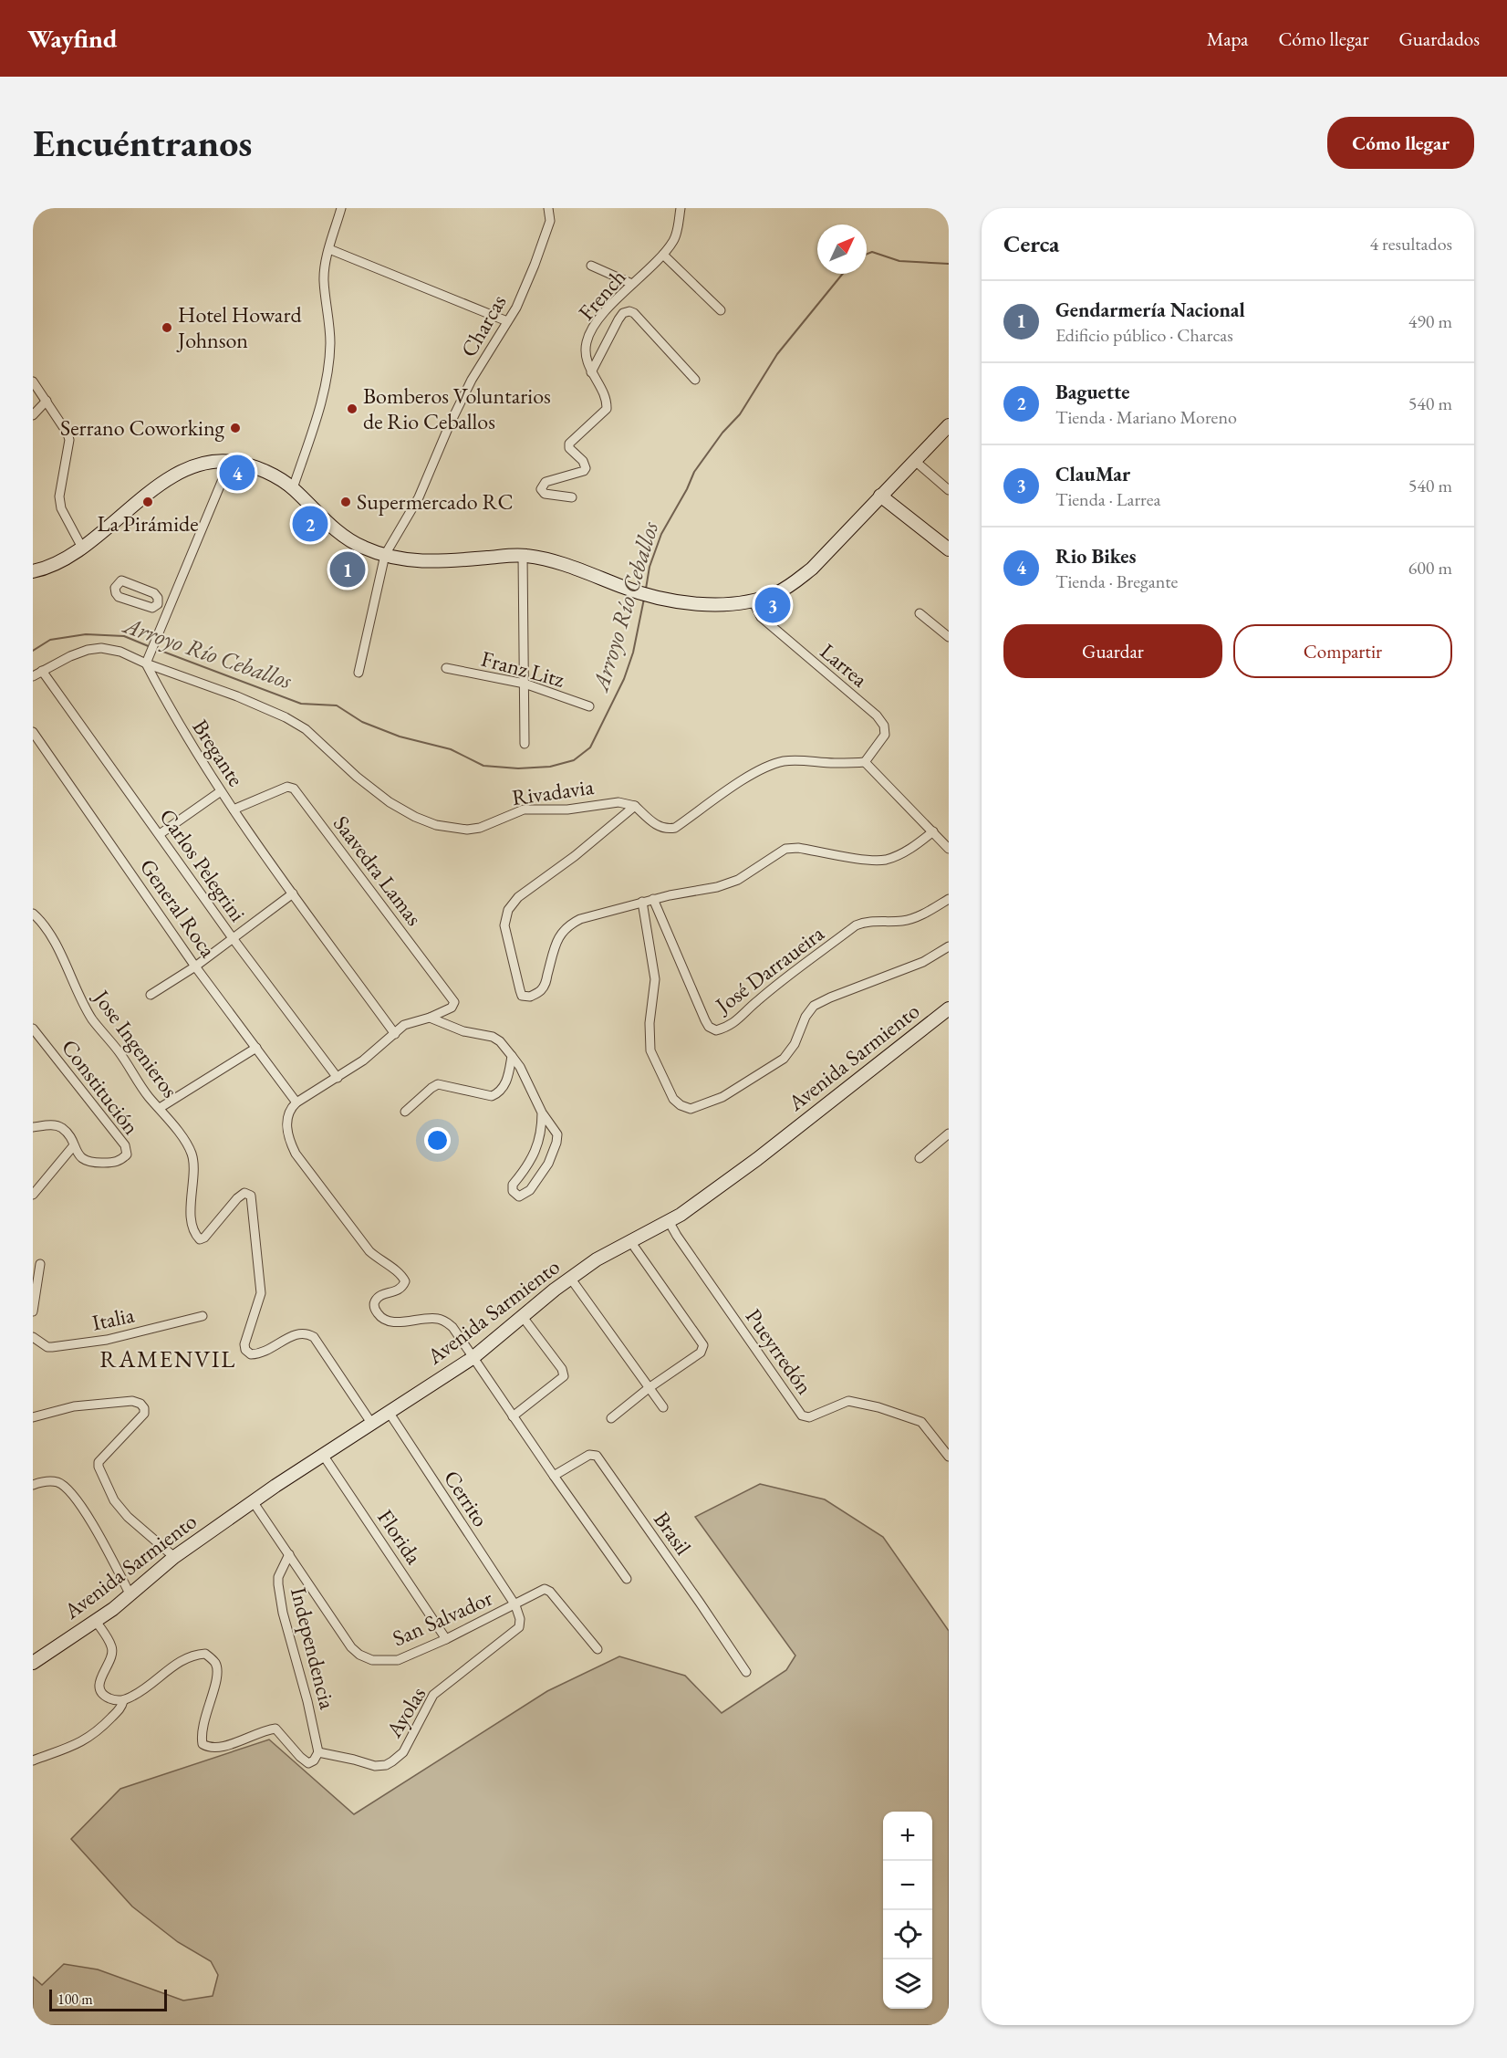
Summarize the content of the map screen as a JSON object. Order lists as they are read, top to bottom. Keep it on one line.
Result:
{"streets":{"street":["French","Charcas","Larrea","Franz Litz","Bregante","Rivadavia","Carlos Pelegrini","Saavedra Lamas","General Roca","José Darraueira","Jose Ingenieros","Avenida Sarmiento","Constitución","Italia","Pueyrredón","Cerrito","Brasil","Florida","San Salvador","Independencia","Ayolas"]},"crossings":[["Bregante","Rivadavia"],["Bregante","Saavedra Lamas"],["Rivadavia","Carlos Pelegrini"],["Rivadavia","José Darraueira"],["Jose Ingenieros","Avenida Sarmiento"],["Avenida Sarmiento","Pueyrredón"],["Avenida Sarmiento","Cerrito"],["Avenida Sarmiento","Florida"],["Avenida Sarmiento","San Salvador"],["Cerrito","San Salvador"],["Cerrito","Ayolas"],["Florida","San Salvador"],["San Salvador","Independencia"],["San Salvador","Ayolas"],["Independencia","Ayolas"]],"districts":["RAMENVIL"],"water":["Arroyo Río Ceballos"],"places":["Hotel Howard Johnson","Bomberos Voluntarios de Rio Ceballos","Serrano Coworking","La Pirámide","Supermercado RC"],"scale_bar":"100 m","north":"top right","page":{"header":"Wayfind","nav":["Mapa","Cómo llegar","Guardados"],"buttons":["Cómo llegar",["Guardar","Compartir"]],"title":"Encuéntranos","heading":["Cerca","4 resultados"],"list":[{"mark":"1","name":"Gendarmería Nacional","note":"Edificio público · Charcas","value":"490 m"},{"mark":"2","name":"Baguette","note":"Tienda · Mariano Moreno","value":"540 m"},{"mark":"3","name":"ClauMar","note":"Tienda · Larrea","value":"540 m"},{"mark":"4","name":"Rio Bikes","note":"Tienda · Bregante","value":"600 m"}],"pins":["4","2","1","3"],"map_buttons":["+","−"],"scale":"100 m"}}
